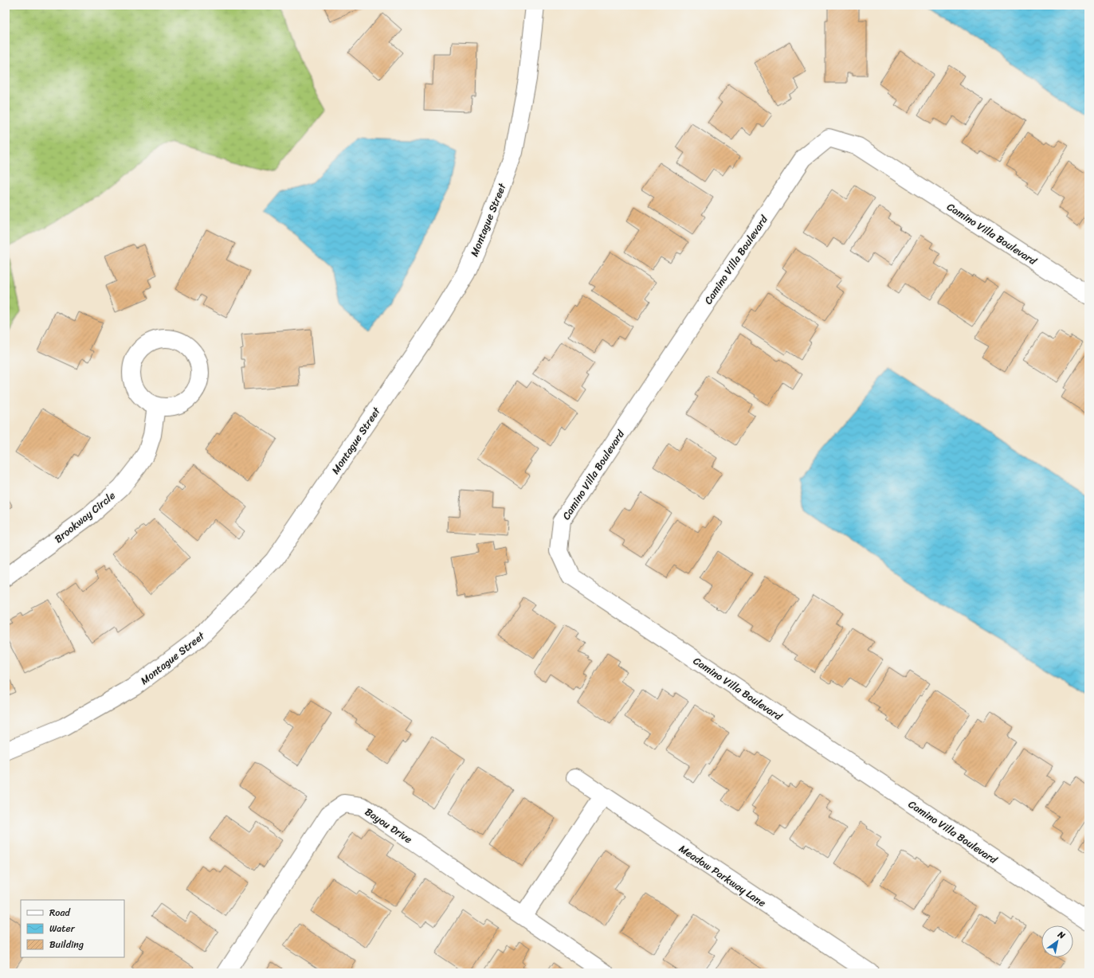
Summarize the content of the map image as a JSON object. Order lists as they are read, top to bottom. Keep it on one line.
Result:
{"streets":{"street":["Montague Street","Camino Villa Boulevard","Brookway Circle","Bayou Drive","Meadow Parkway Lane"]},"legend":["Road","Water","Building"],"north":"top right"}
